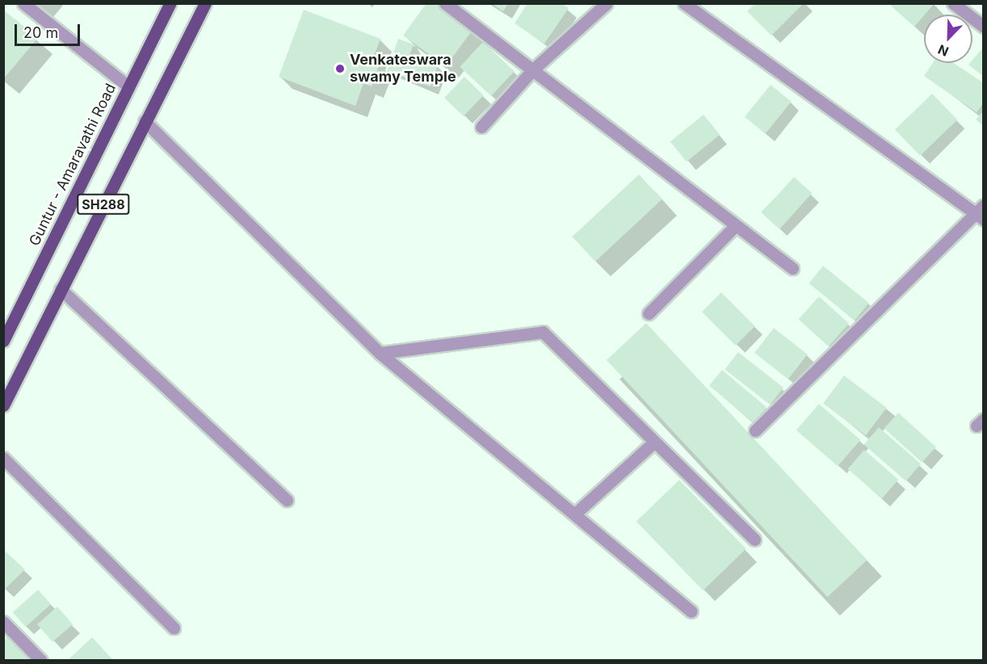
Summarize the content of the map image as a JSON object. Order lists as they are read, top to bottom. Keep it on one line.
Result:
{"streets":{"main road":["Guntur - Amaravathi Road","SH288"]},"places":["Venkateswara swamy Temple"],"scale_bar":"20 m","north":"bottom left"}
